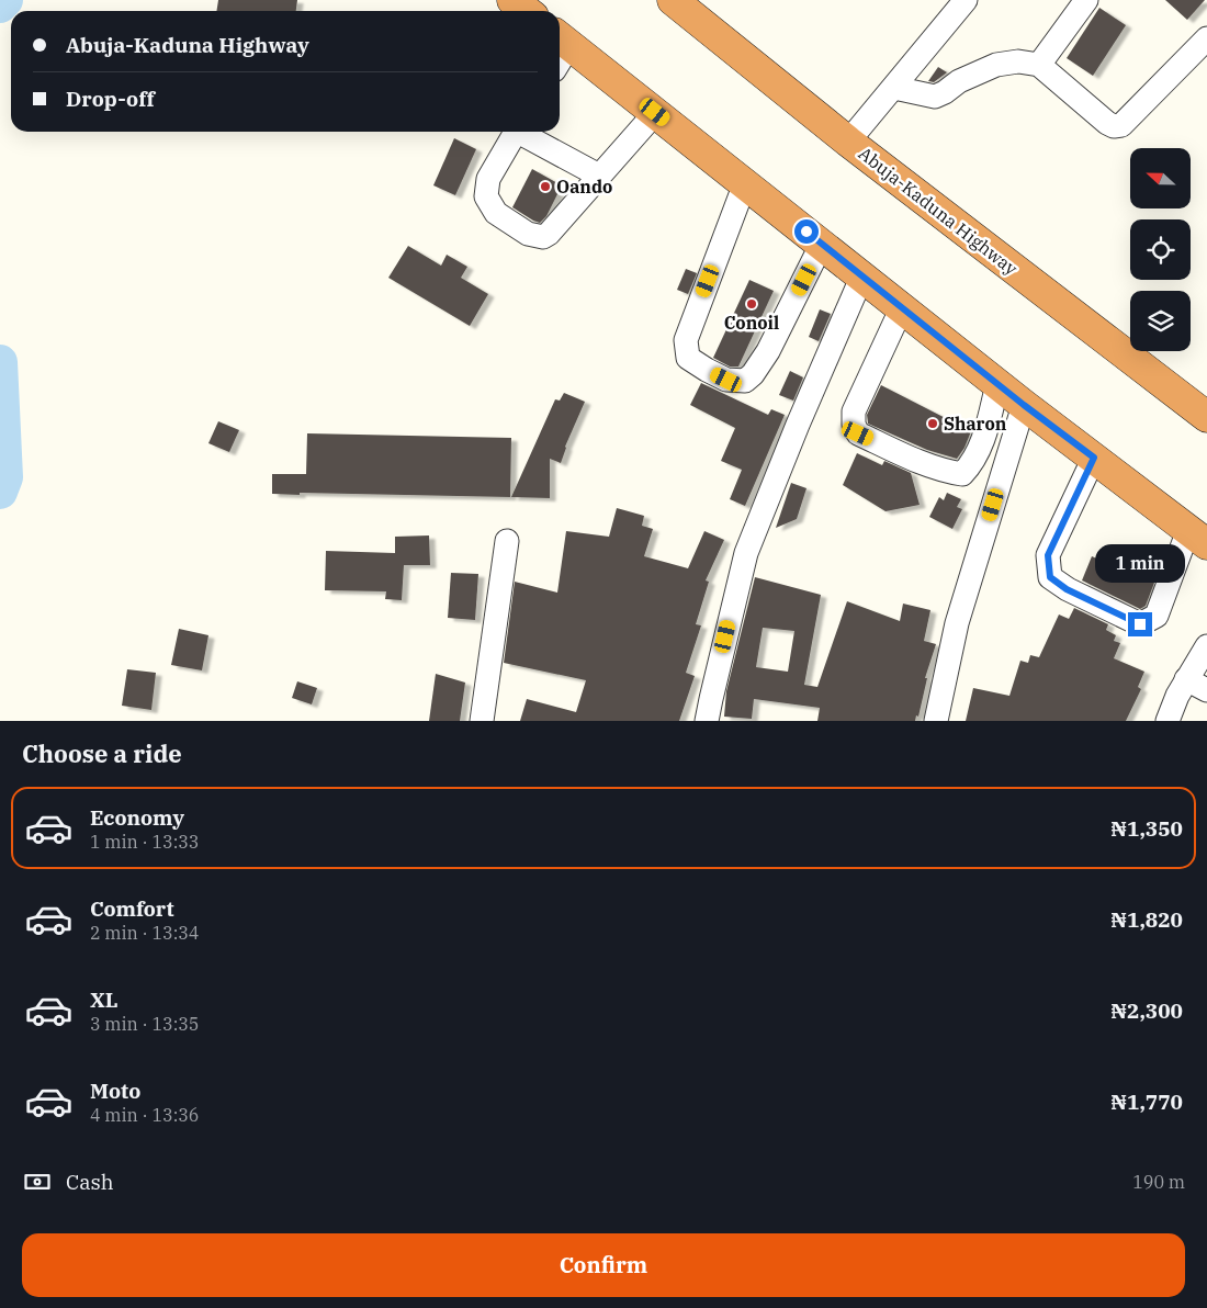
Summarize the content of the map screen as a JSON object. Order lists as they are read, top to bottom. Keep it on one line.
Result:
{"streets":{"highway":["Abuja-Kaduna Highway"]},"places":["Oando","Conoil","Sharon"],"north":"left","page":{"banner":["Abuja-Kaduna Highway","Drop-off"],"bubble":"1 min","heading":"Choose a ride","list":[{"name":"Economy","note":"1 min · 13:33","value":"₦1,350"},{"name":"Comfort","note":"2 min · 13:34","value":"₦1,820"},{"name":"XL","note":"3 min · 13:35","value":"₦2,300"},{"name":"Moto","note":"4 min · 13:36","value":"₦1,770"}],"pay":["Cash","190 m"],"buttons":"Confirm"}}
